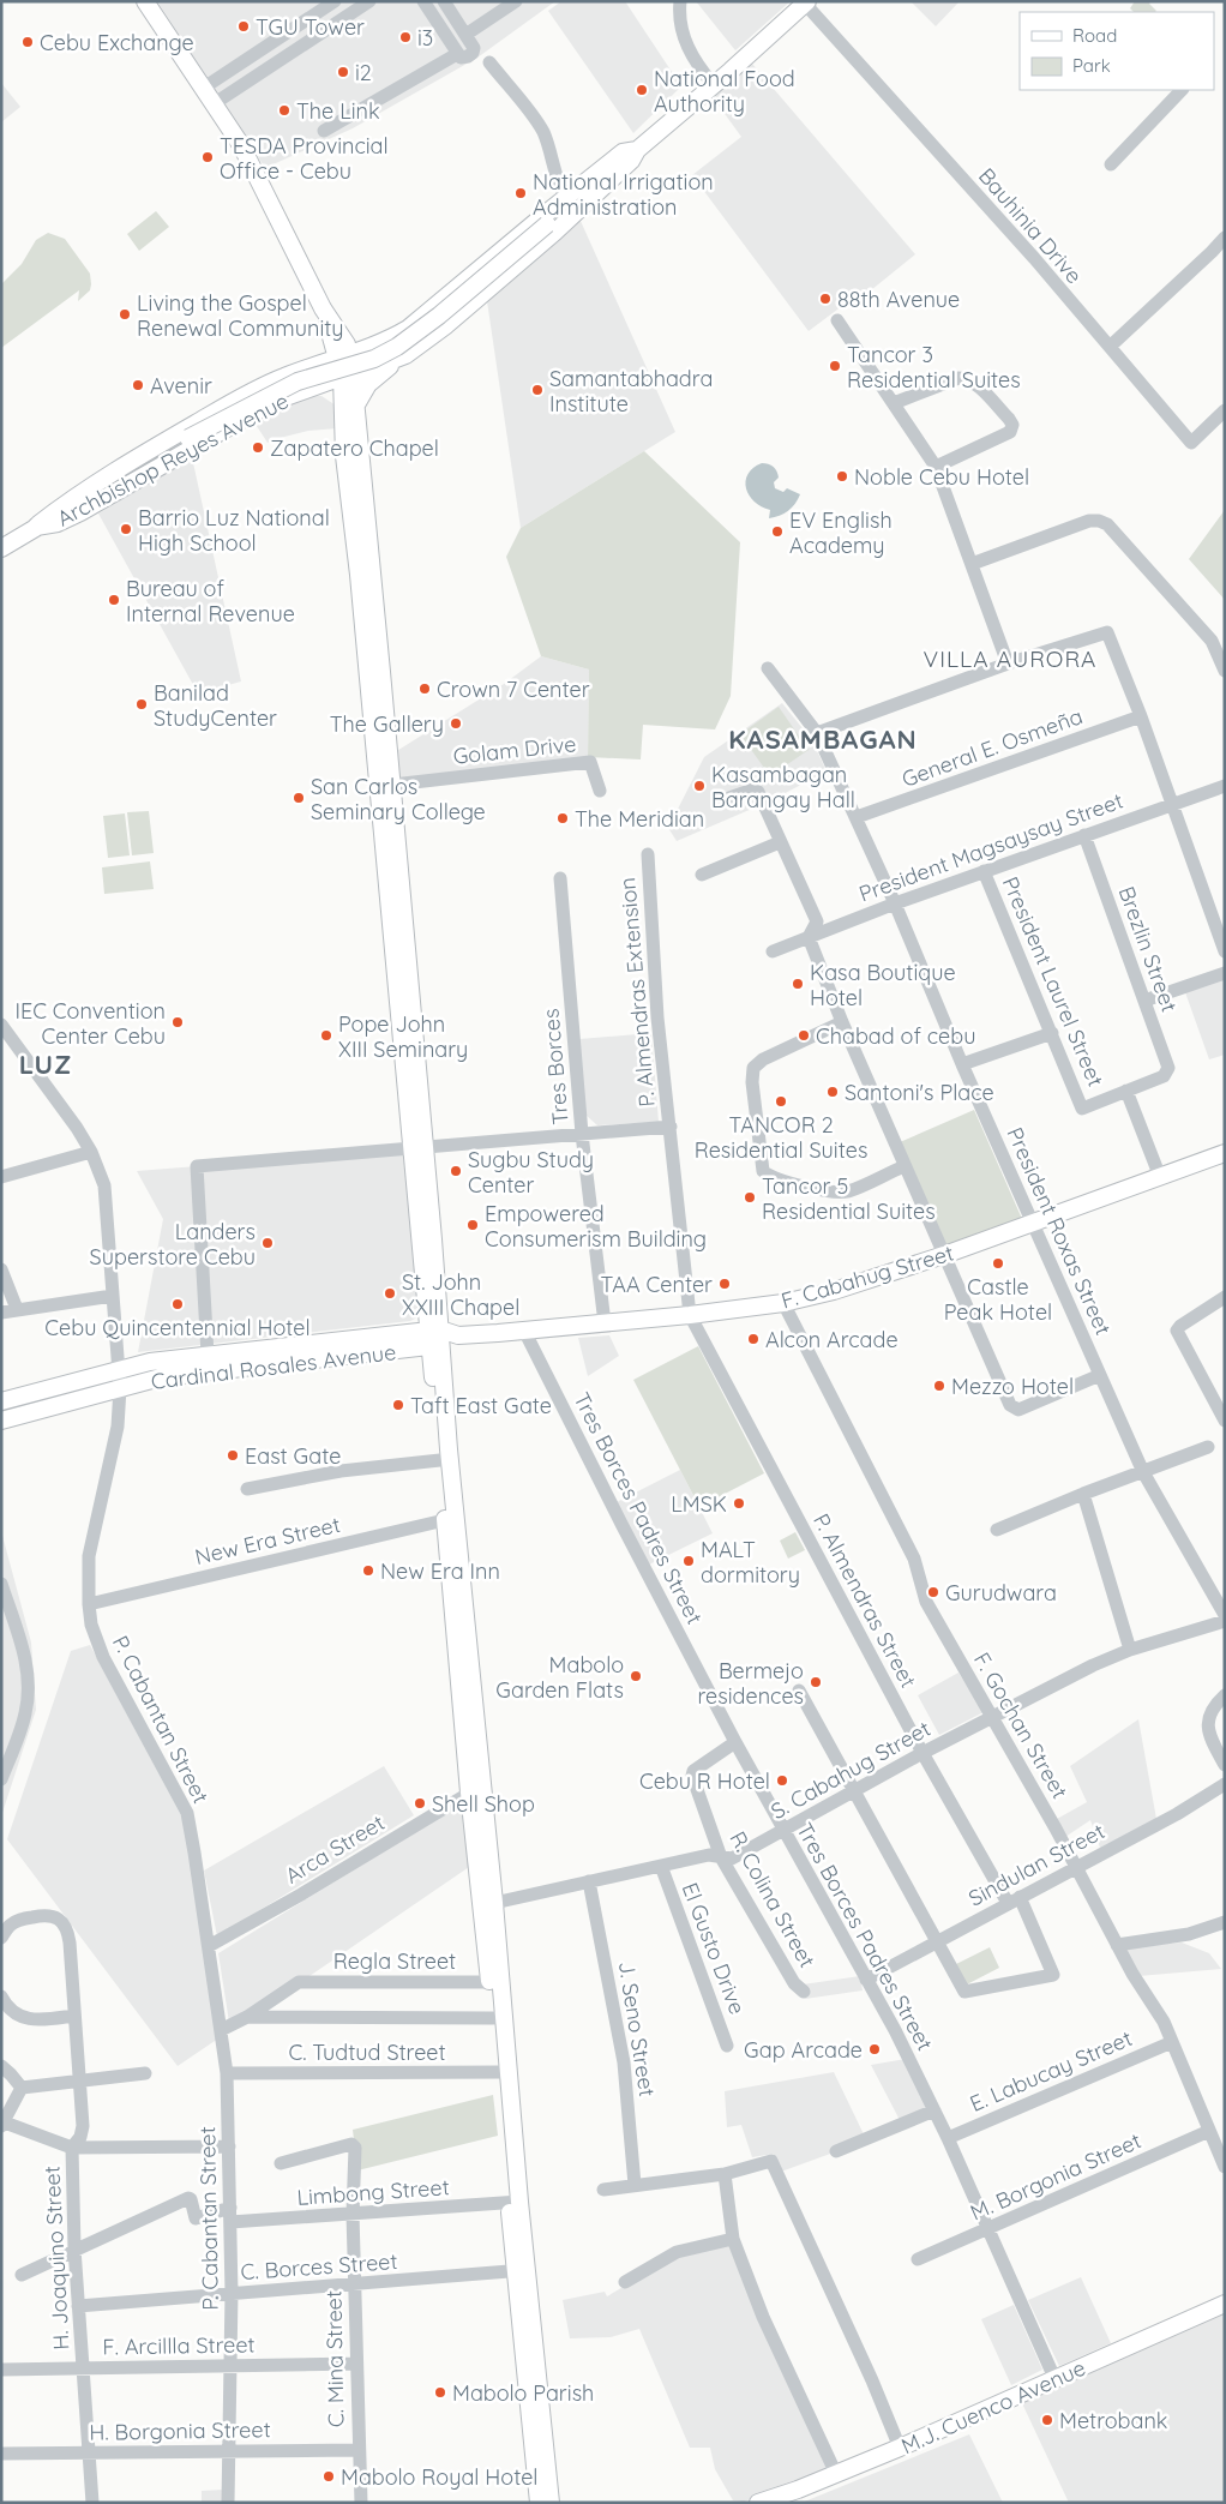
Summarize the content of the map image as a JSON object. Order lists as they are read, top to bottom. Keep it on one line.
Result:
{"streets":{"main road":["Archbishop Reyes Avenue","F. Cabahug Street","Cardinal Rosales Avenue","M.J. Cuenco Avenue"],"street":["Bauhinia Drive","General E. Osmeña","Golam Drive","President Magsaysay Street","Brezlin Street","President Laurel Street","P. Almendras Extension","Tres Borces","President Roxas Street","Tres Borces Padres Street","New Era Street","P. Almendras Street","P. Cabantan Street","F. Gochan Street","S. Cabahug Street","Arca Street","Sindulan Street","R. Colina Street","El Gusto Drive","Regla Street","J. Seno Street","C. Tudtud Street","E. Labucay Street","M. Borgonia Street","Limbong Street","H. Joaquino Street","C. Borces Street","F. Arcillla Street","C. Mina Street","H. Borgonia Street"]},"crossings":[["General E. Osmeña","President Roxas Street"],["President Magsaysay Street","Brezlin Street"],["President Magsaysay Street","President Laurel Street"],["President Magsaysay Street","President Roxas Street"],["Brezlin Street","President Laurel Street"],["P. Almendras Extension","Tres Borces"],["P. Almendras Extension","F. Cabahug Street"],["P. Almendras Extension","Cardinal Rosales Avenue"],["P. Almendras Extension","P. Almendras Street"],["Tres Borces","F. Cabahug Street"],["President Roxas Street","F. Cabahug Street"],["F. Cabahug Street","Cardinal Rosales Avenue"],["F. Cabahug Street","Tres Borces Padres Street"],["F. Cabahug Street","P. Almendras Street"],["F. Cabahug Street","F. Gochan Street"],["Cardinal Rosales Avenue","P. Cabantan Street"],["Tres Borces Padres Street","S. Cabahug Street"],["Tres Borces Padres Street","Sindulan Street"],["Tres Borces Padres Street","R. Colina Street"],["Tres Borces Padres Street","E. Labucay Street"],["Tres Borces Padres Street","M. Borgonia Street"],["Tres Borces Padres Street","M.J. Cuenco Avenue"],["New Era Street","P. Cabantan Street"],["P. Almendras Street","S. Cabahug Street"],["P. Almendras Street","Sindulan Street"],["P. Cabantan Street","Arca Street"],["P. Cabantan Street","C. Tudtud Street"],["P. Cabantan Street","Limbong Street"],["P. Cabantan Street","C. Borces Street"],["P. Cabantan Street","F. Arcillla Street"],["P. Cabantan Street","H. Borgonia Street"],["F. Gochan Street","S. Cabahug Street"],["F. Gochan Street","Sindulan Street"],["F. Gochan Street","E. Labucay Street"],["F. Gochan Street","M. Borgonia Street"],["S. Cabahug Street","R. Colina Street"],["S. Cabahug Street","El Gusto Drive"],["S. Cabahug Street","J. Seno Street"],["Limbong Street","C. Mina Street"],["H. Joaquino Street","C. Borces Street"],["H. Joaquino Street","F. Arcillla Street"],["H. Joaquino Street","H. Borgonia Street"],["C. Borces Street","C. Mina Street"],["F. Arcillla Street","C. Mina Street"],["C. Mina Street","H. Borgonia Street"]],"districts":["VILLA AURORA","KASAMBAGAN","LUZ"],"places":["TGU Tower","i3","Cebu Exchange","i2","National Food Authority","The Link","TESDA Provincial Office - Cebu","National Irrigation Administration","88th Avenue","Living the Gospel Renewal Community","Tancor 3 Residential Suites","Avenir","Samantabhadra Institute","Zapatero Chapel","Noble Cebu Hotel","Barrio Luz National High School","EV English Academy","Bureau of Internal Revenue","Crown 7 Center","Banilad StudyCenter","The Gallery","Kasambagan Barangay Hall","San Carlos Seminary College","The Meridian","Kasa Boutique Hotel","IEC Convention Center Cebu","Pope John XIII Seminary","Chabad of cebu","Santoni's Place","TANCOR 2 Residential Suites","Sugbu Study Center","Tancor 5 Residential Suites","Empowered Consumerism Building","Landers Superstore Cebu","Castle Peak Hotel","TAA Center","St. John XXIII Chapel","Cebu Quincentennial Hotel","Alcon Arcade","Mezzo Hotel","Taft East Gate","East Gate","LMSK","MALT dormitory","New Era Inn","Gurudwara","Mabolo Garden Flats","Bermejo residences","Cebu R Hotel","Shell Shop","Gap Arcade","Mabolo Parish","Metrobank","Mabolo Royal Hotel"],"legend":["Road","Park"]}
